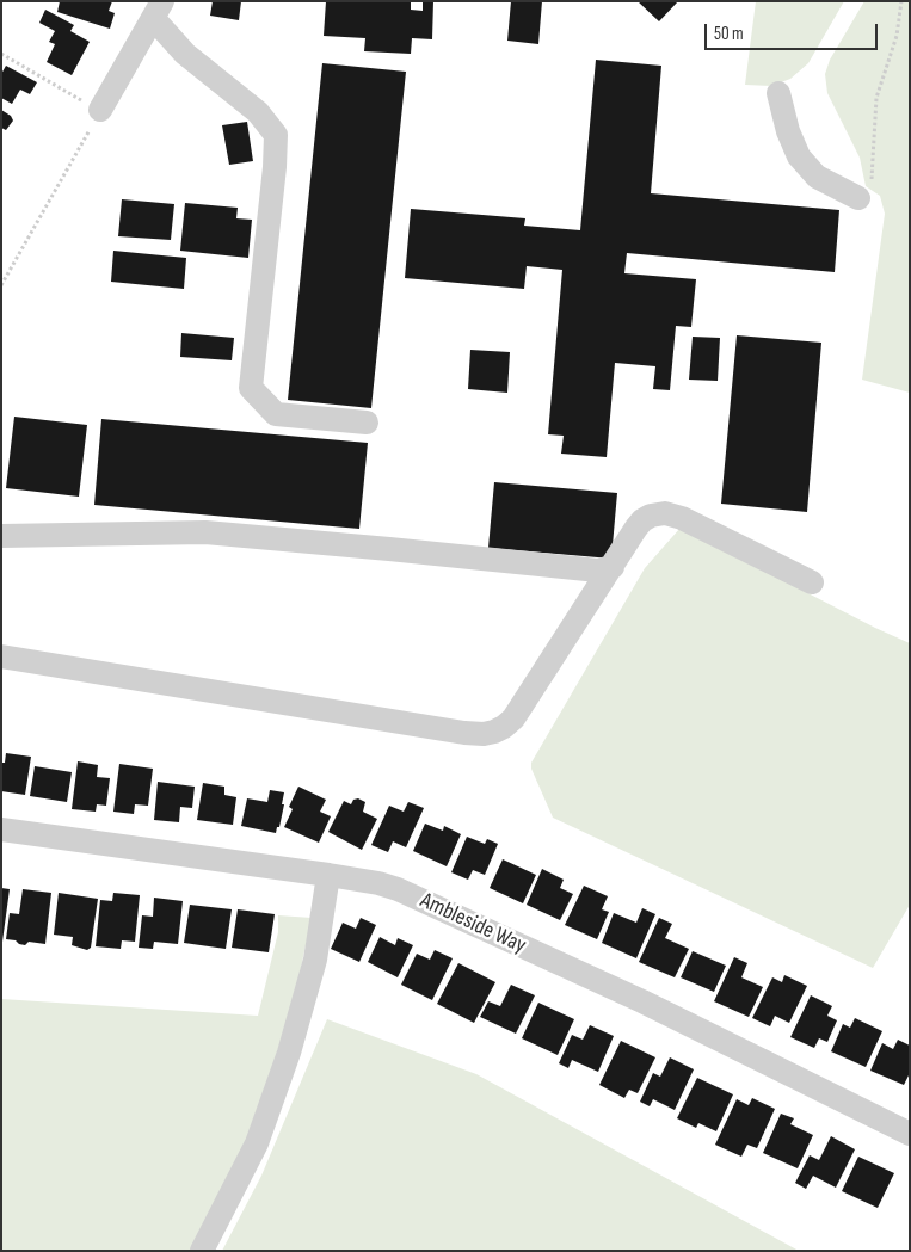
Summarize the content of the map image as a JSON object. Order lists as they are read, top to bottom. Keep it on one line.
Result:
{"streets":{"street":["Ambleside Way"]},"scale_bar":"50 m"}
